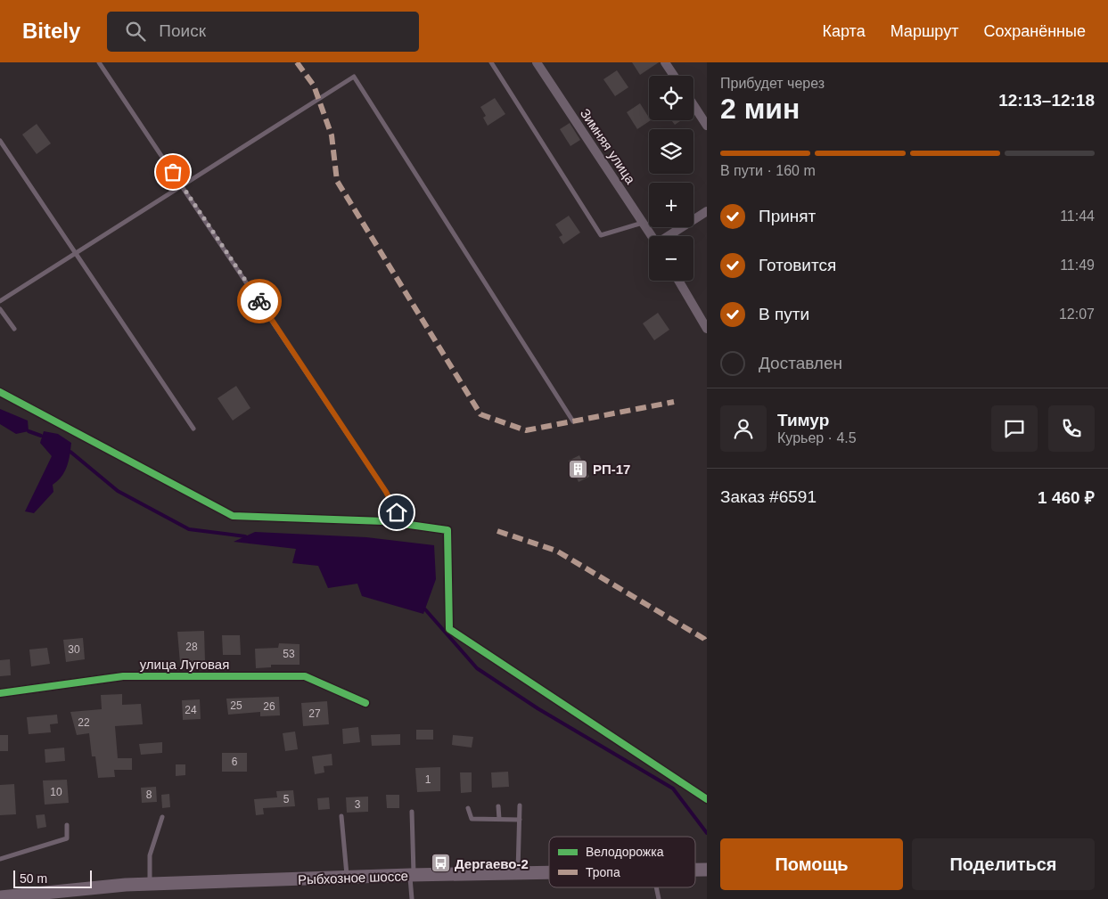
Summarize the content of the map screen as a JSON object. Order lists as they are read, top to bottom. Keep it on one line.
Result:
{"streets":{"main road":["Рыбхозное шоссе"],"street":["Зимняя улица","улица Луговая"]},"places":{"building":["РП-17"],"bus stop":["Дергаево-2"]},"house_numbers":["28","30","53","25","26","24","27","22","6","1","10","8","5","3"],"legend":["Велодорожка","Тропа"],"scale_bar":"50 m","page":{"header":"Bitely","search":"Поиск","nav":["Карта","Маршрут","Сохранённые"],"heading":["2 мин","Прибудет через","12:13–12:18"],"panel":["Тимур","Курьер · 4.5","Заказ #6591","1 460 ₽"],"map_buttons":["+","−"],"bar":"В пути · 160 m","list":[["Принят","11:44"],["Готовится","11:49"],["В пути","12:07"],"Доставлен"],"buttons":["Помощь","Поделиться"],"scale":"50 m"}}
